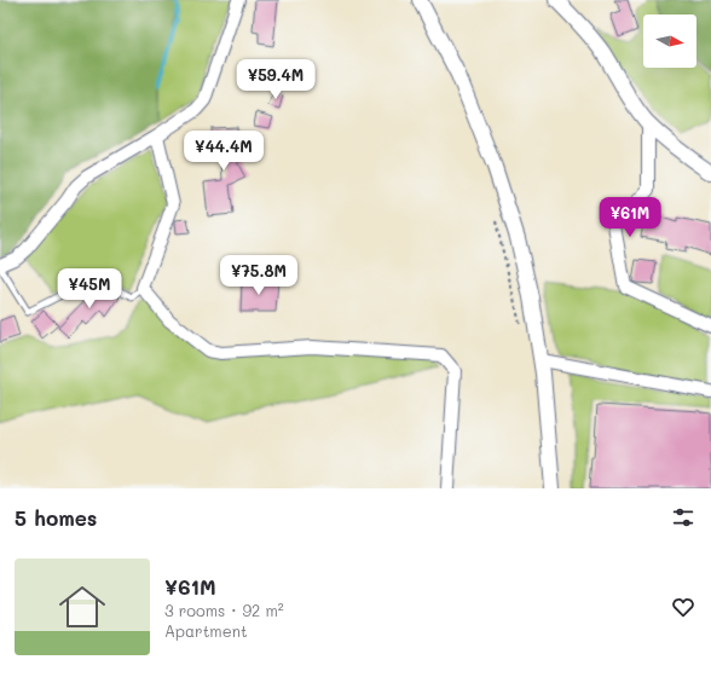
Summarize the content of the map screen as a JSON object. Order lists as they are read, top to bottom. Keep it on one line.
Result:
{"north":"right","page":{"price":["¥59.4M","¥44.4M","¥61M","¥75.8M","¥45M"],"heading":"5 homes","list":[{"name":"¥61M","note":"3 rooms · 92 m² · Apartment"}]}}
